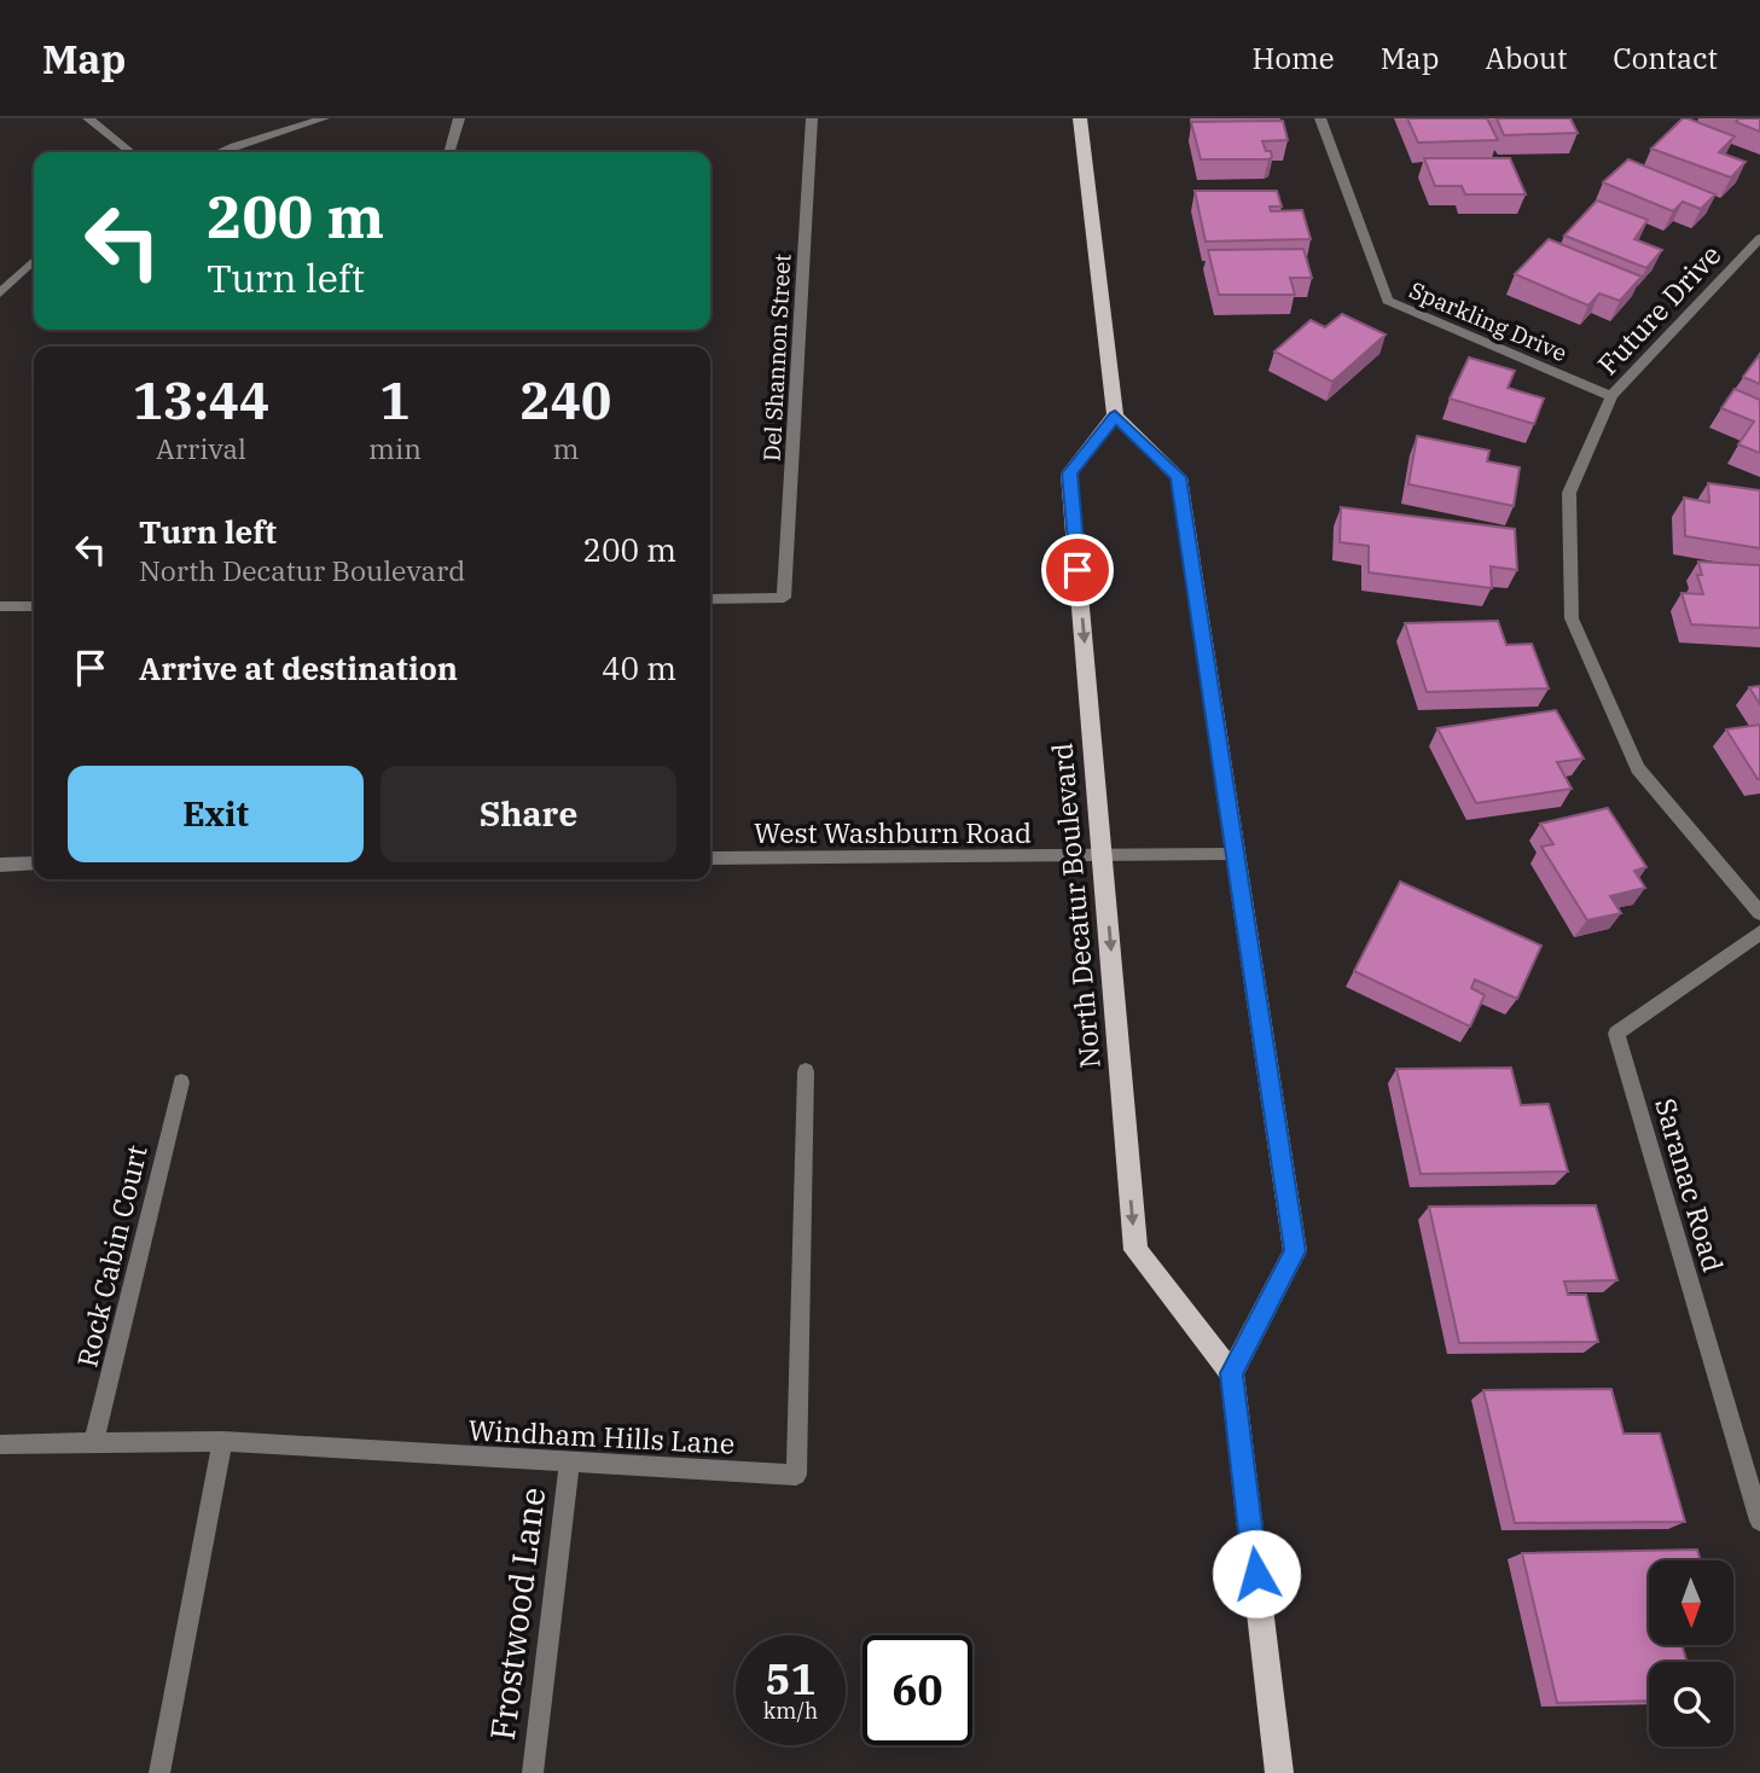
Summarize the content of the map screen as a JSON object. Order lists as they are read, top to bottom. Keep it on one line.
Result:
{"streets":{"main road":["North Decatur Boulevard"],"street":["Future Drive","Sparkling Drive","Del Shannon Street","West Washburn Road","Saranac Road","Rock Cabin Court","Windham Hills Lane","Frostwood Lane"]},"crossings":[["Future Drive","Sparkling Drive"],["West Washburn Road","North Decatur Boulevard"],["Rock Cabin Court","Windham Hills Lane"],["Windham Hills Lane","Frostwood Lane"]],"north":"bottom","page":{"header":"Map","nav":["Home","Map","About","Contact"],"turn":["200 m","Turn left"],"eta":["13:44","Arrival","1","min","240","m"],"list":[{"name":"Turn left","note":"North Decatur Boulevard","value":"200 m"},{"name":"Arrive at destination","value":"40 m"}],"buttons":["Exit","Share"],"speed":"51 km/h","limit":"60"}}
